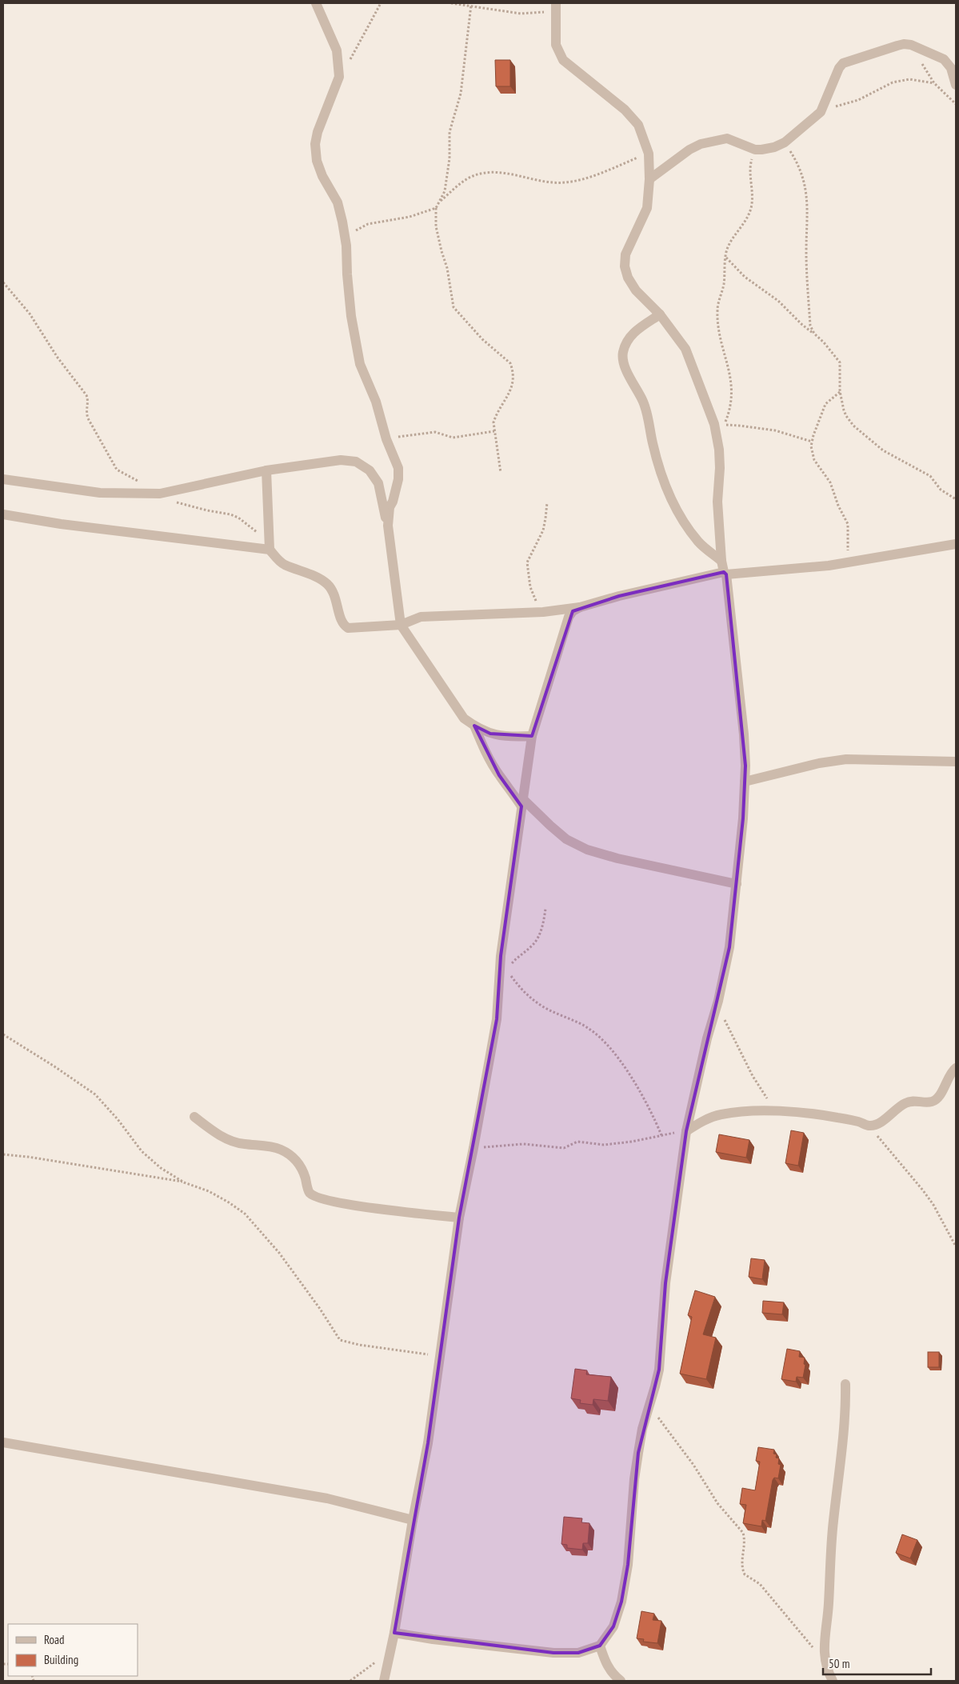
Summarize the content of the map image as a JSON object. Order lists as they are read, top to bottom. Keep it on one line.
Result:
{"legend":["Road","Building"],"scale_bar":"50 m"}
